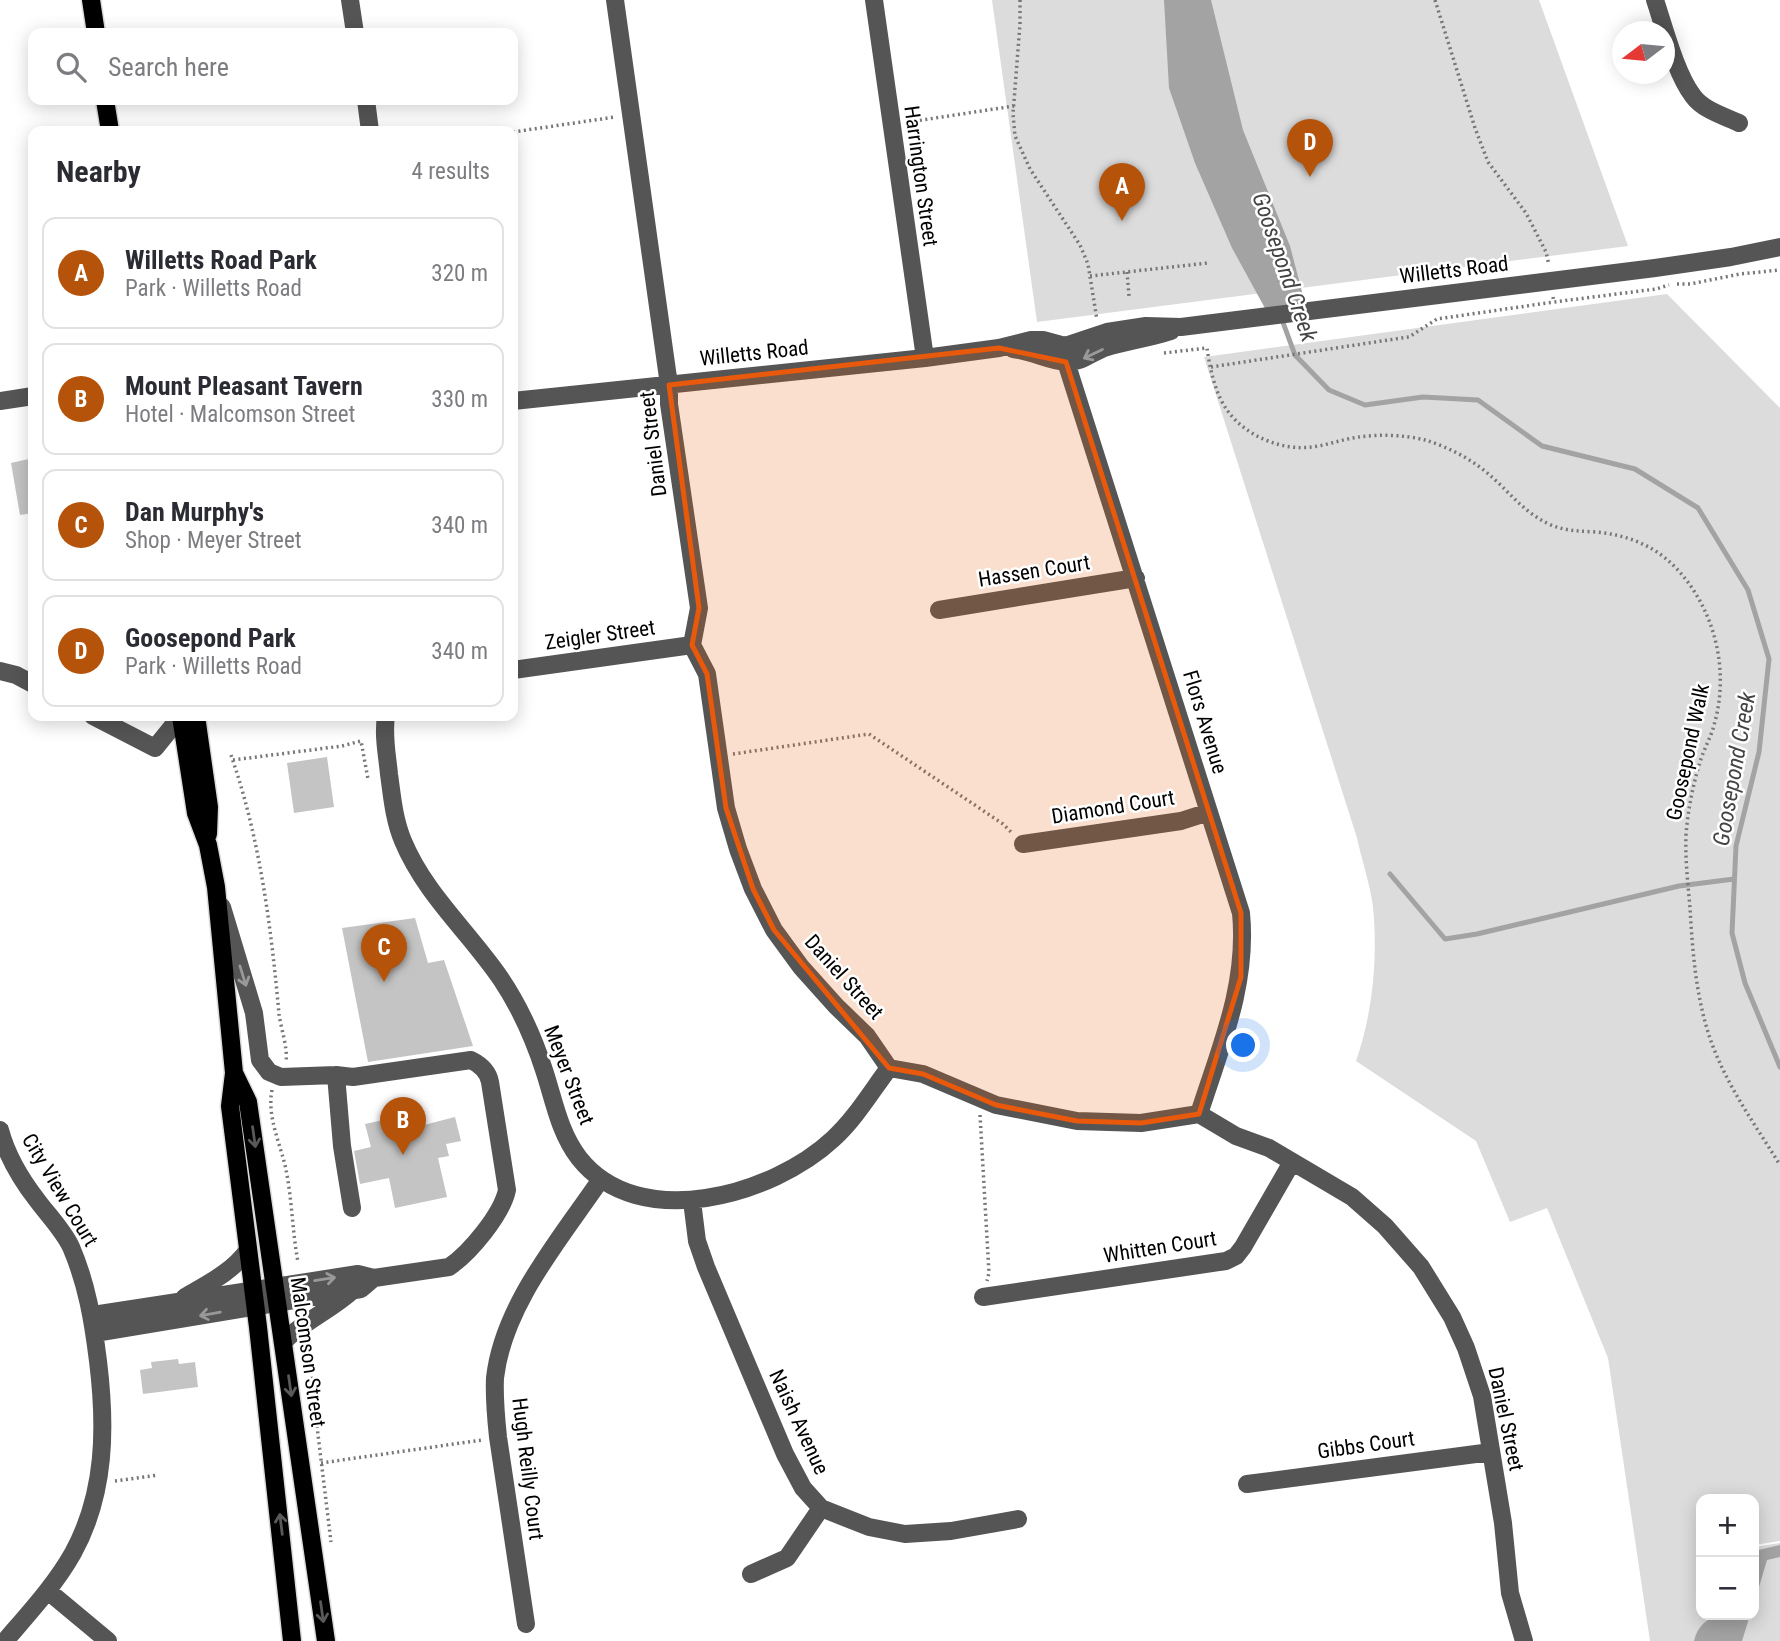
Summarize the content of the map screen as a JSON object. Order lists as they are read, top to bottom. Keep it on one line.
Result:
{"streets":{"main road":["Malcomson Street"],"street":["Harrington Street","Willetts Road","Daniel Street","Hassen Court","Zeigler Street","Flors Avenue","Diamond Court","Meyer Street","City View Court","Whitten Court","Naish Avenue","Gibbs Court","Hugh Reilly Court"],"path":["Goosepond Walk"]},"crossings":[["Harrington Street","Willetts Road"],["Willetts Road","Daniel Street"],["Willetts Road","Flors Avenue"],["Daniel Street","Zeigler Street"],["Daniel Street","Flors Avenue"],["Daniel Street","Meyer Street"],["Daniel Street","Whitten Court"],["Daniel Street","Gibbs Court"],["Hassen Court","Flors Avenue"],["Flors Avenue","Diamond Court"],["Meyer Street","Naish Avenue"],["Meyer Street","Hugh Reilly Court"]],"water":["Goosepond Creek"],"north":"left","page":{"search":"Search here","pins":["D","A","C","B"],"heading":["Nearby","4 results"],"list":[{"mark":"A","name":"Willetts Road Park","note":"Park · Willetts Road","value":"320 m"},{"mark":"B","name":"Mount Pleasant Tavern","note":"Hotel · Malcomson Street","value":"330 m"},{"mark":"C","name":"Dan Murphy's","note":"Shop · Meyer Street","value":"340 m"},{"mark":"D","name":"Goosepond Park","note":"Park · Willetts Road","value":"340 m"}],"map_buttons":["+","−"]}}
